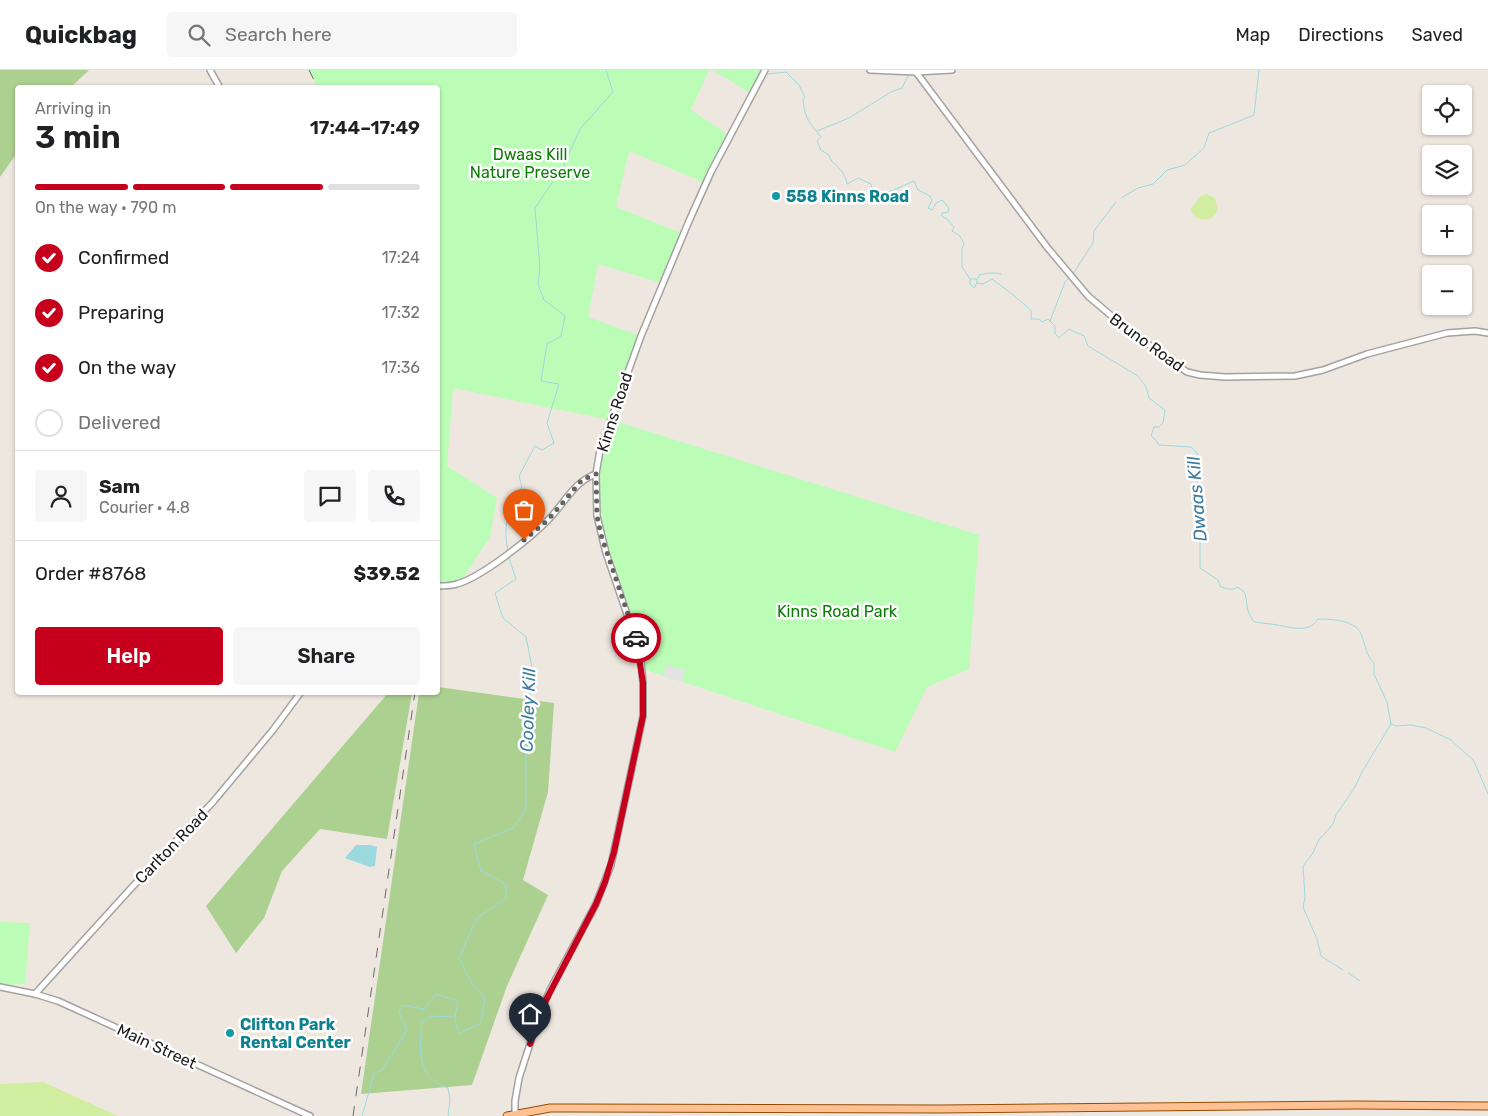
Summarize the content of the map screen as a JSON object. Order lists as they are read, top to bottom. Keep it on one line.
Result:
{"streets":{"street":["Bruno Road","Kinns Road","Carlton Road","Main Street"]},"crossings":[["Carlton Road","Main Street"]],"water":["Dwaas Kill","Cooley Kill"],"parks":["Dwaas Kill Nature Preserve","Kinns Road Park"],"places":["558 Kinns Road","Clifton Park Rental Center"],"page":{"header":"Quickbag","search":"Search here","nav":["Map","Directions","Saved"],"map_buttons":["+","−"],"heading":["3 min","Arriving in","17:44–17:49"],"panel":["Sam","Courier · 4.8","Order #8768","$39.52"],"bar":"On the way · 790 m","list":[["Confirmed","17:24"],["Preparing","17:32"],["On the way","17:36"],"Delivered"],"buttons":["Help","Share"]}}
